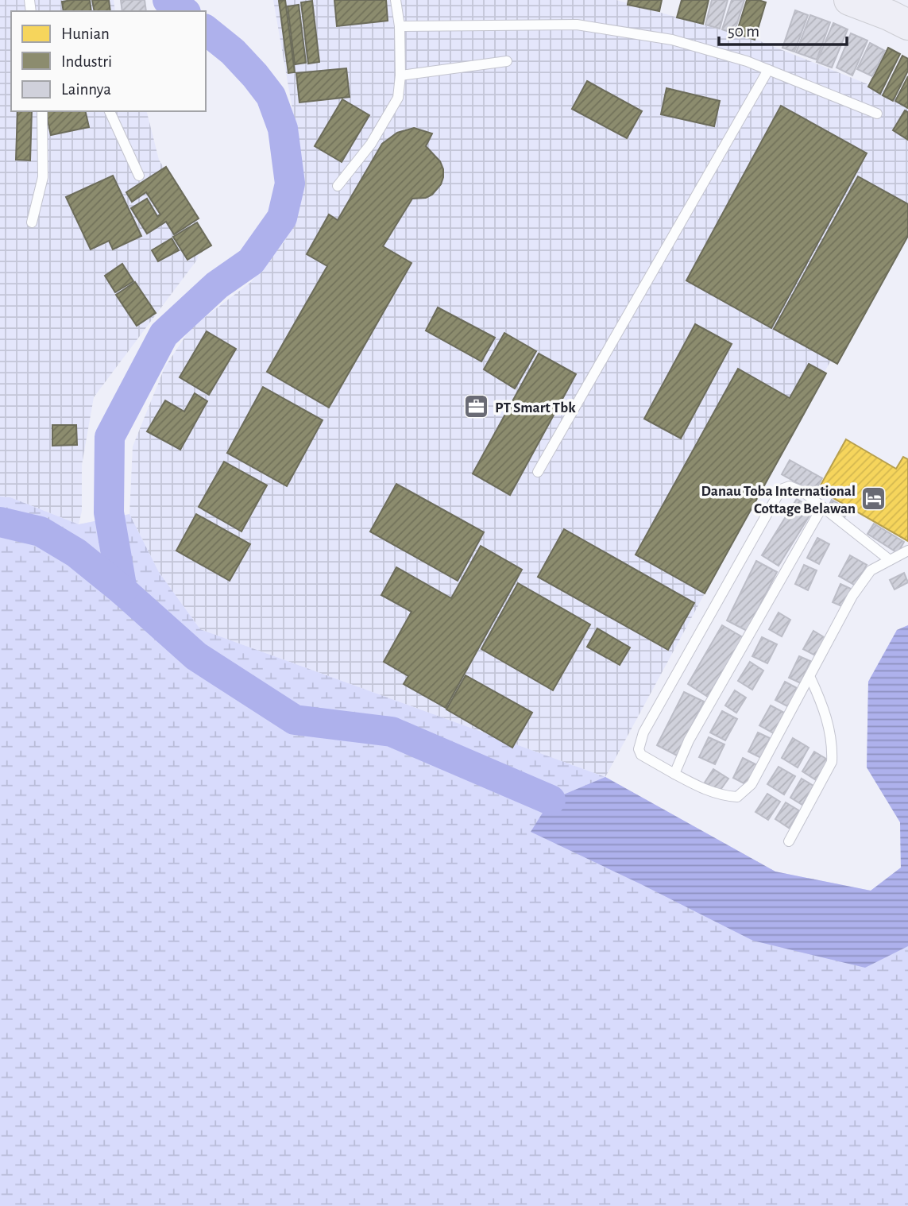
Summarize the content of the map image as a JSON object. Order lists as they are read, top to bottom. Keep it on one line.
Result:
{"places":{"office":["PT Smart Tbk"],"hotel":["Danau Toba International Cottage Belawan"]},"legend":["Hunian","Industri","Lainnya"],"scale_bar":"50 m"}
